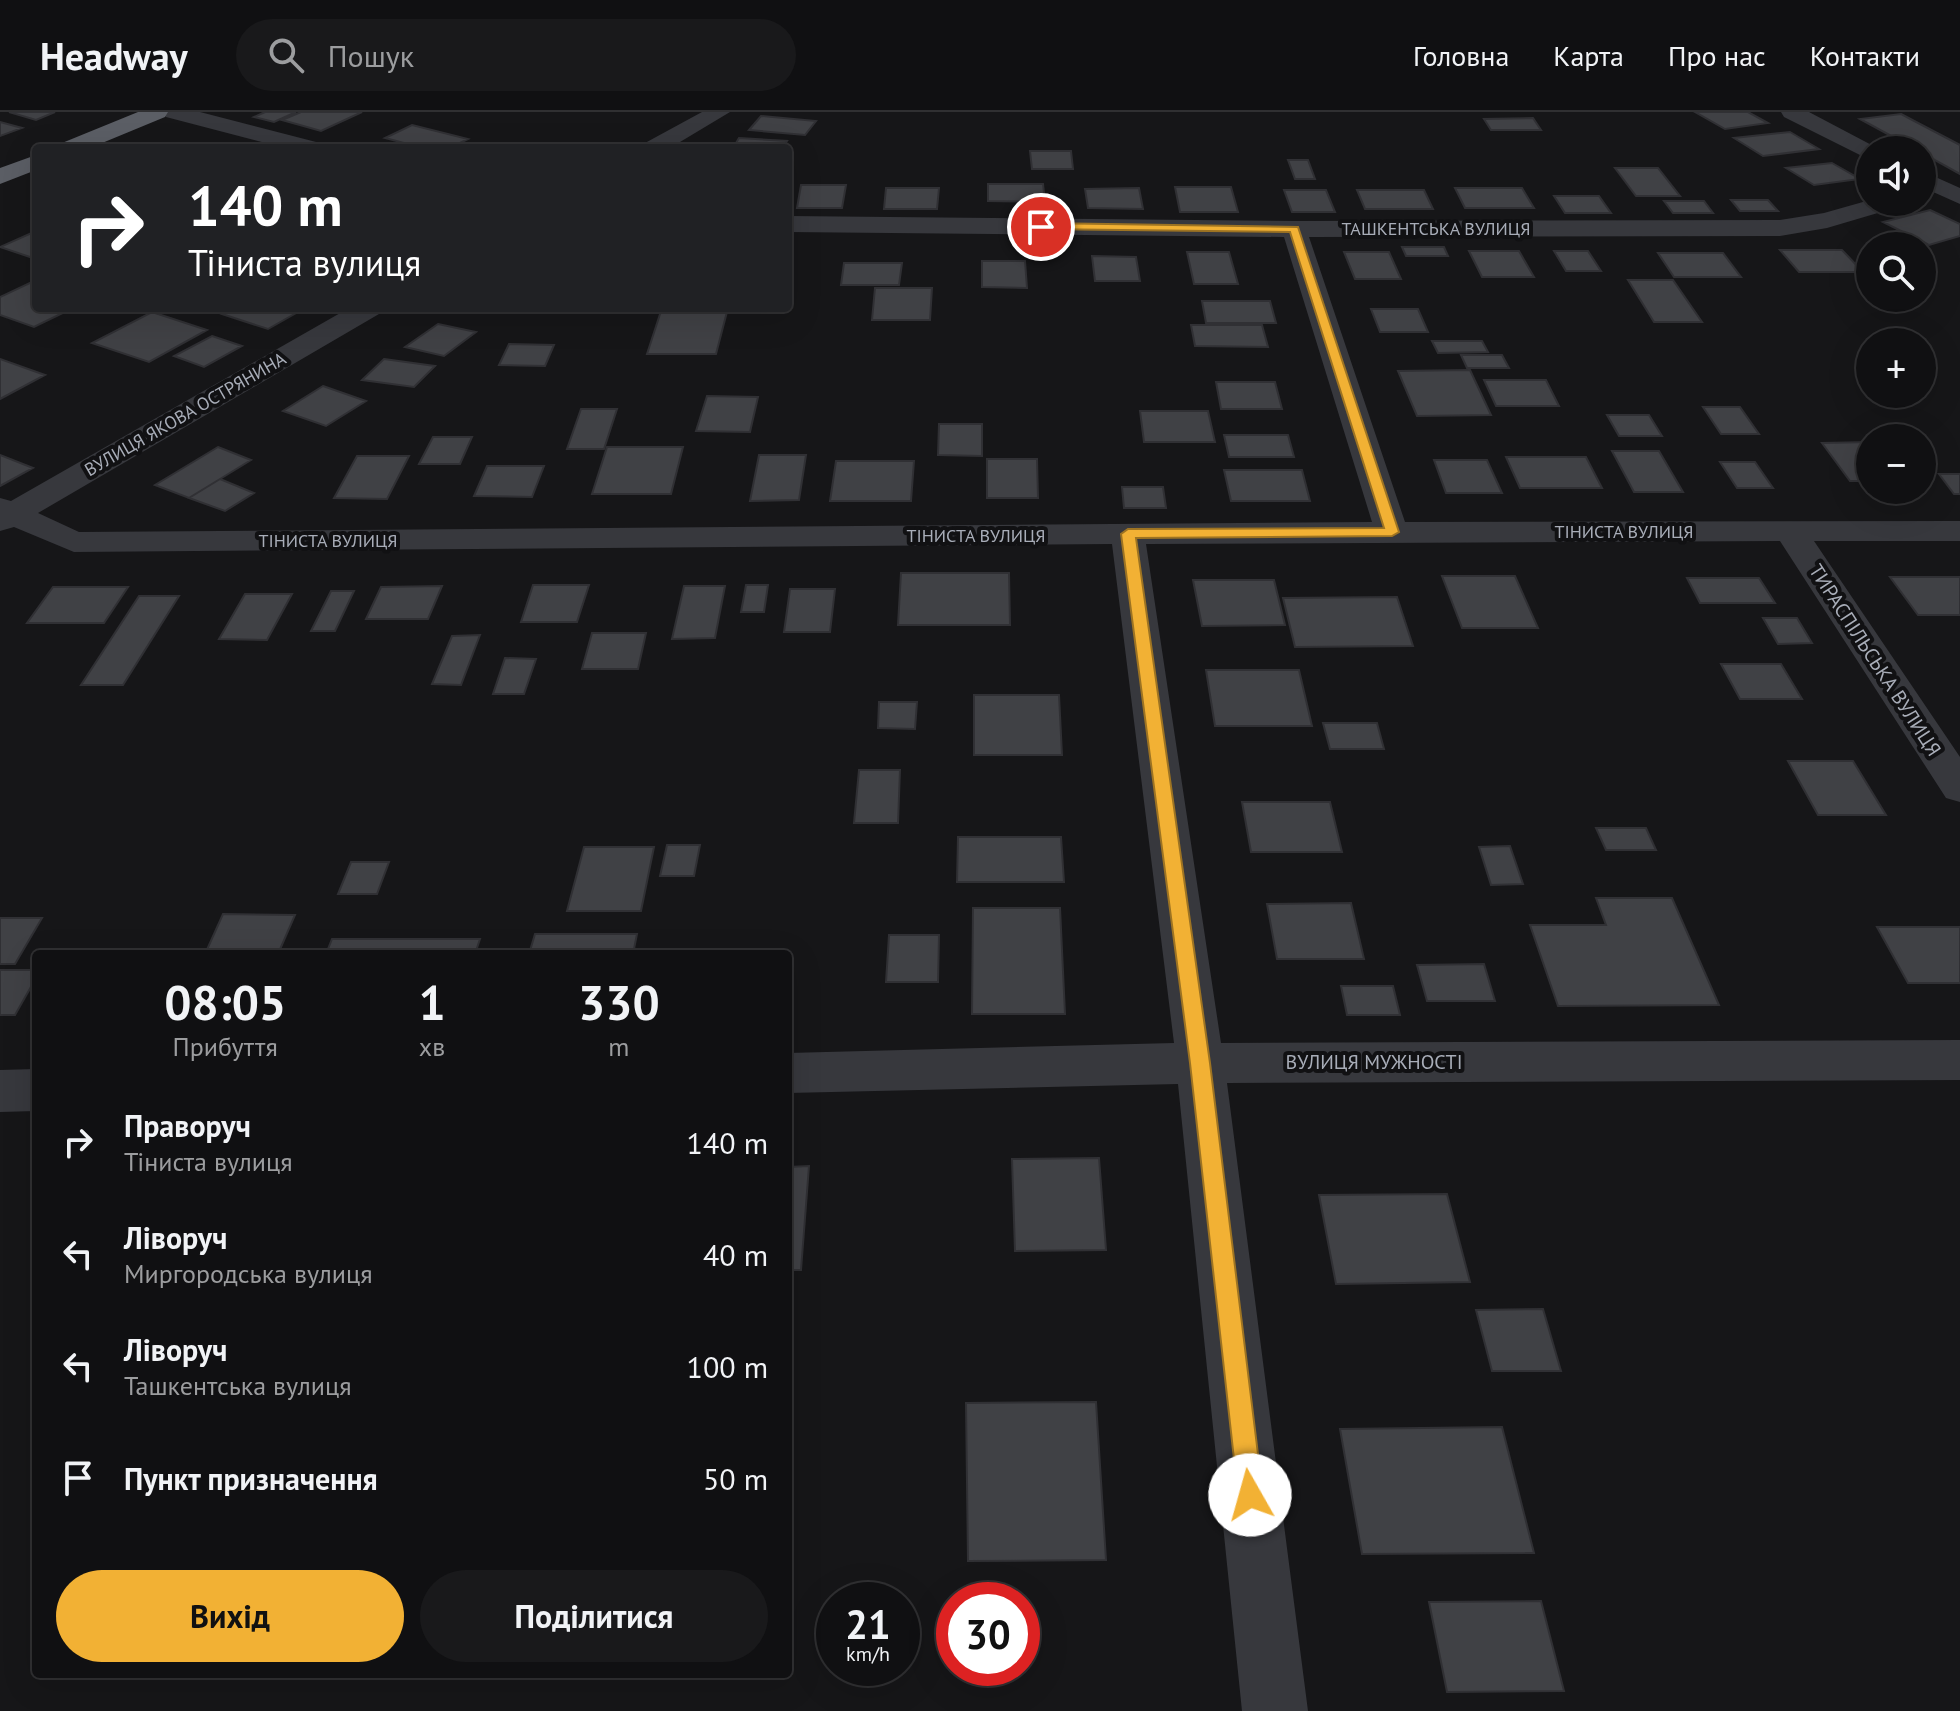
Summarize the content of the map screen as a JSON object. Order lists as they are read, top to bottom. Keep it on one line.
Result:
{"streets":{"street":["ТАШКЕНТСЬКА ВУЛИЦЯ","ВУЛИЦЯ ЯКОВА ОСТРЯНИНА","ТІНИСТА ВУЛИЦЯ","ТИРАСПІЛЬСЬКА ВУЛИЦЯ","ВУЛИЦЯ МУЖНОСТІ"]},"crossings":[["ВУЛИЦЯ ЯКОВА ОСТРЯНИНА","ТІНИСТА ВУЛИЦЯ"],["ТІНИСТА ВУЛИЦЯ","ТИРАСПІЛЬСЬКА ВУЛИЦЯ"]],"page":{"header":"Headway","search":"Пошук","nav":["Головна","Карта","Про нас","Контакти"],"map_buttons":["+","−"],"turn":["140 m","Тіниста вулиця"],"eta":["08:05","Прибуття","1","хв","330","m"],"list":[{"name":"Праворуч","note":"Тіниста вулиця","value":"140 m"},{"name":"Ліворуч","note":"Миргородська вулиця","value":"40 m"},{"name":"Ліворуч","note":"Ташкентська вулиця","value":"100 m"},{"name":"Пункт призначення","value":"50 m"}],"buttons":["Вихід","Поділитися"],"speed":"21 km/h","limit":"30"}}
